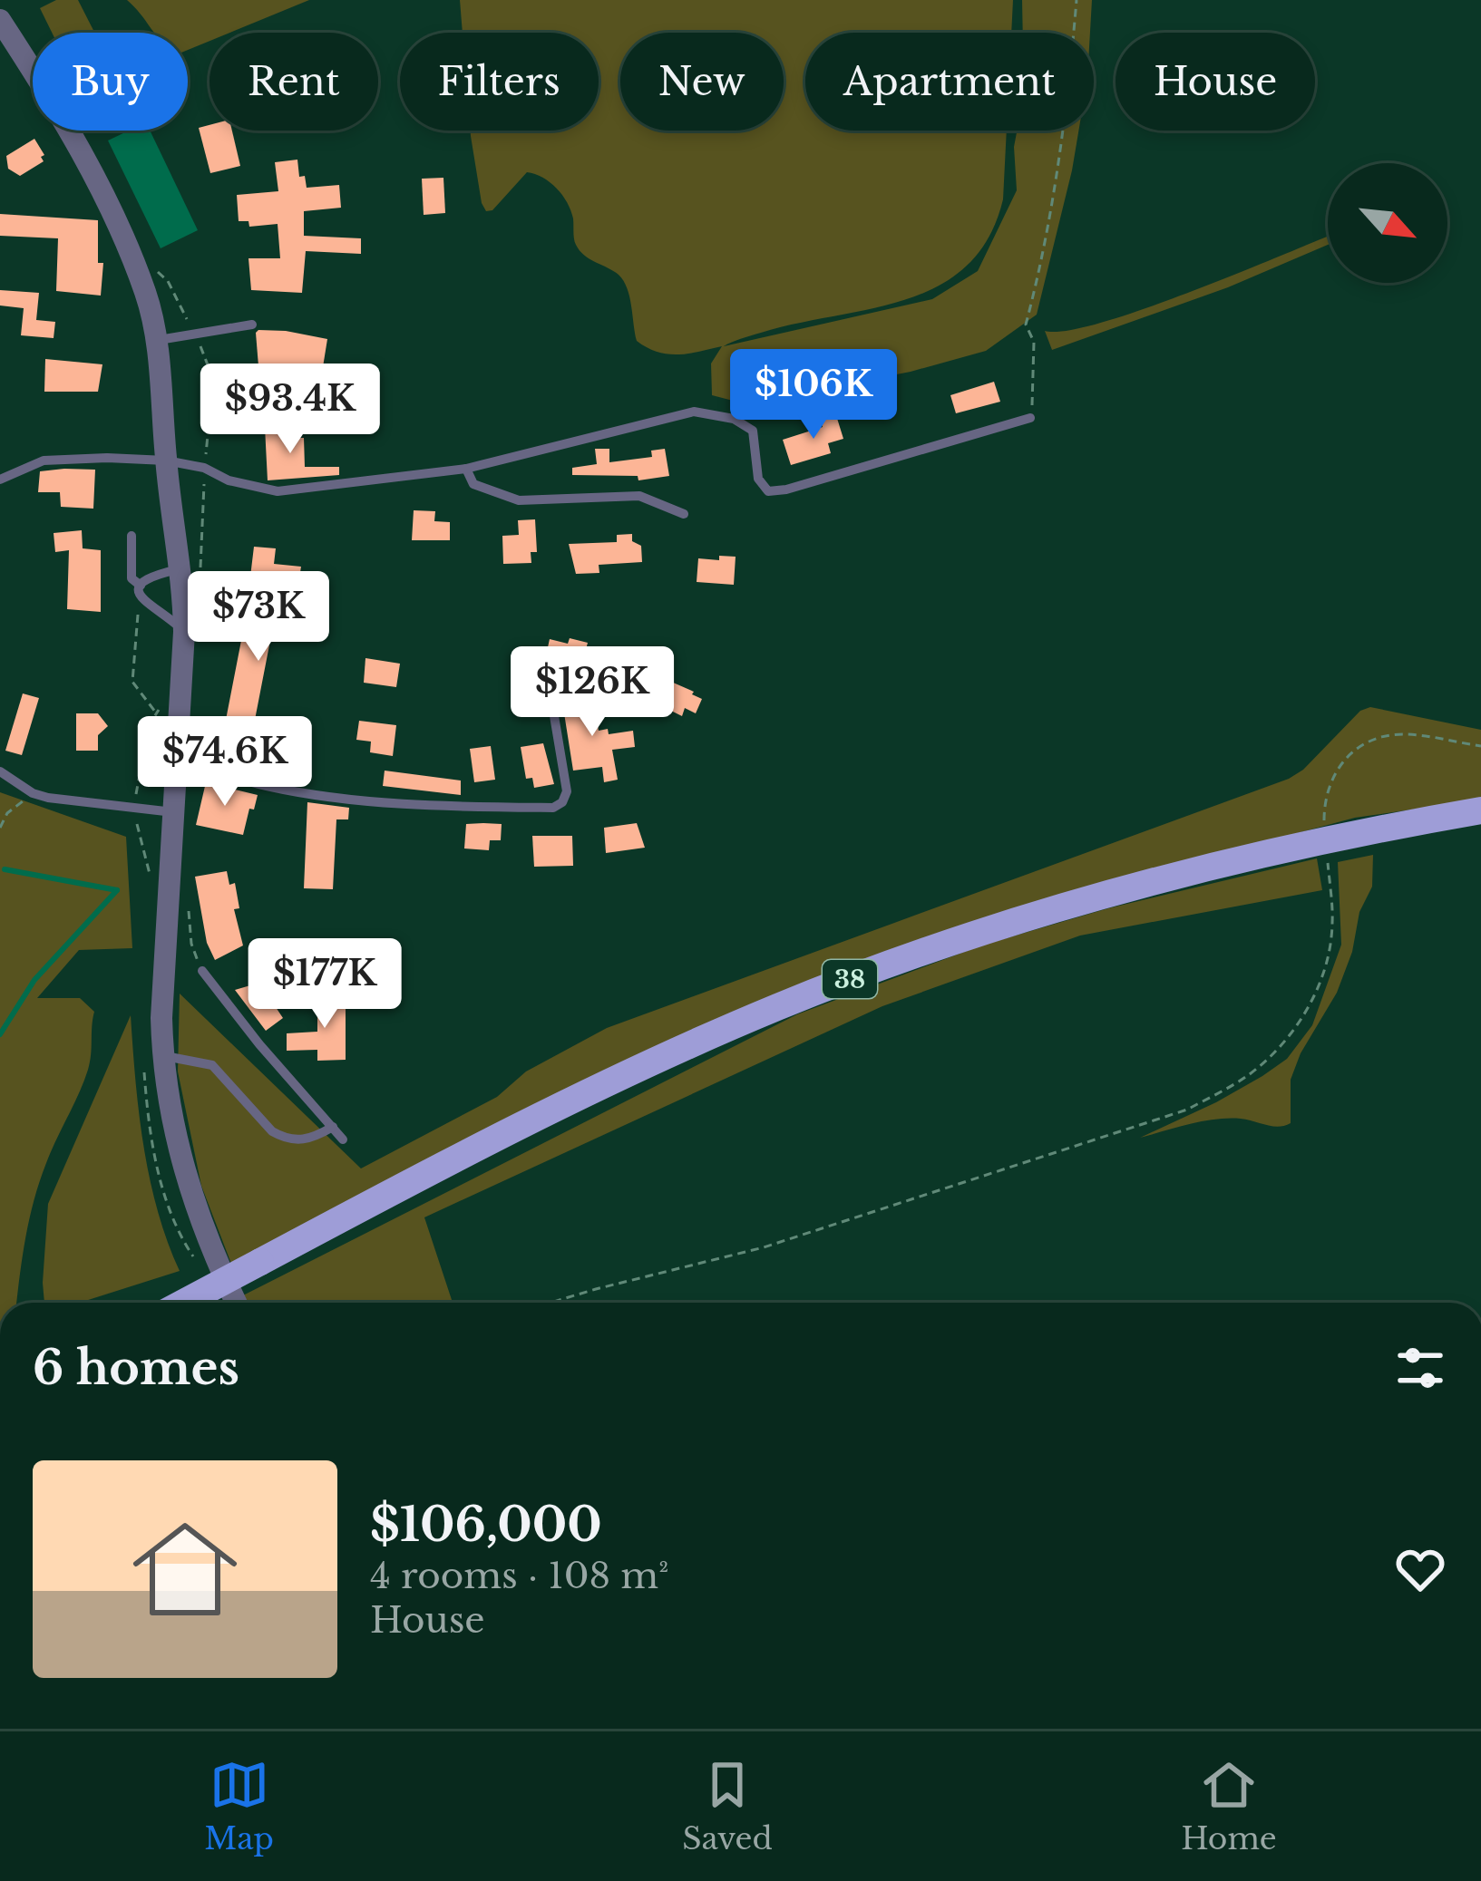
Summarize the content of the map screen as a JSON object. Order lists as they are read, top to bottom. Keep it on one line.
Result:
{"streets":{"main road":["38"]},"north":"bottom right","page":{"chip":["Buy","Rent","Filters","New","Apartment","House"],"price":["$106K","$93.4K","$73K","$126K","$74.6K","$177K"],"heading":"6 homes","list":[{"name":"$106,000","note":"4 rooms · 108 m² · House"}],"tabs":["Map","Saved","Home"]}}
